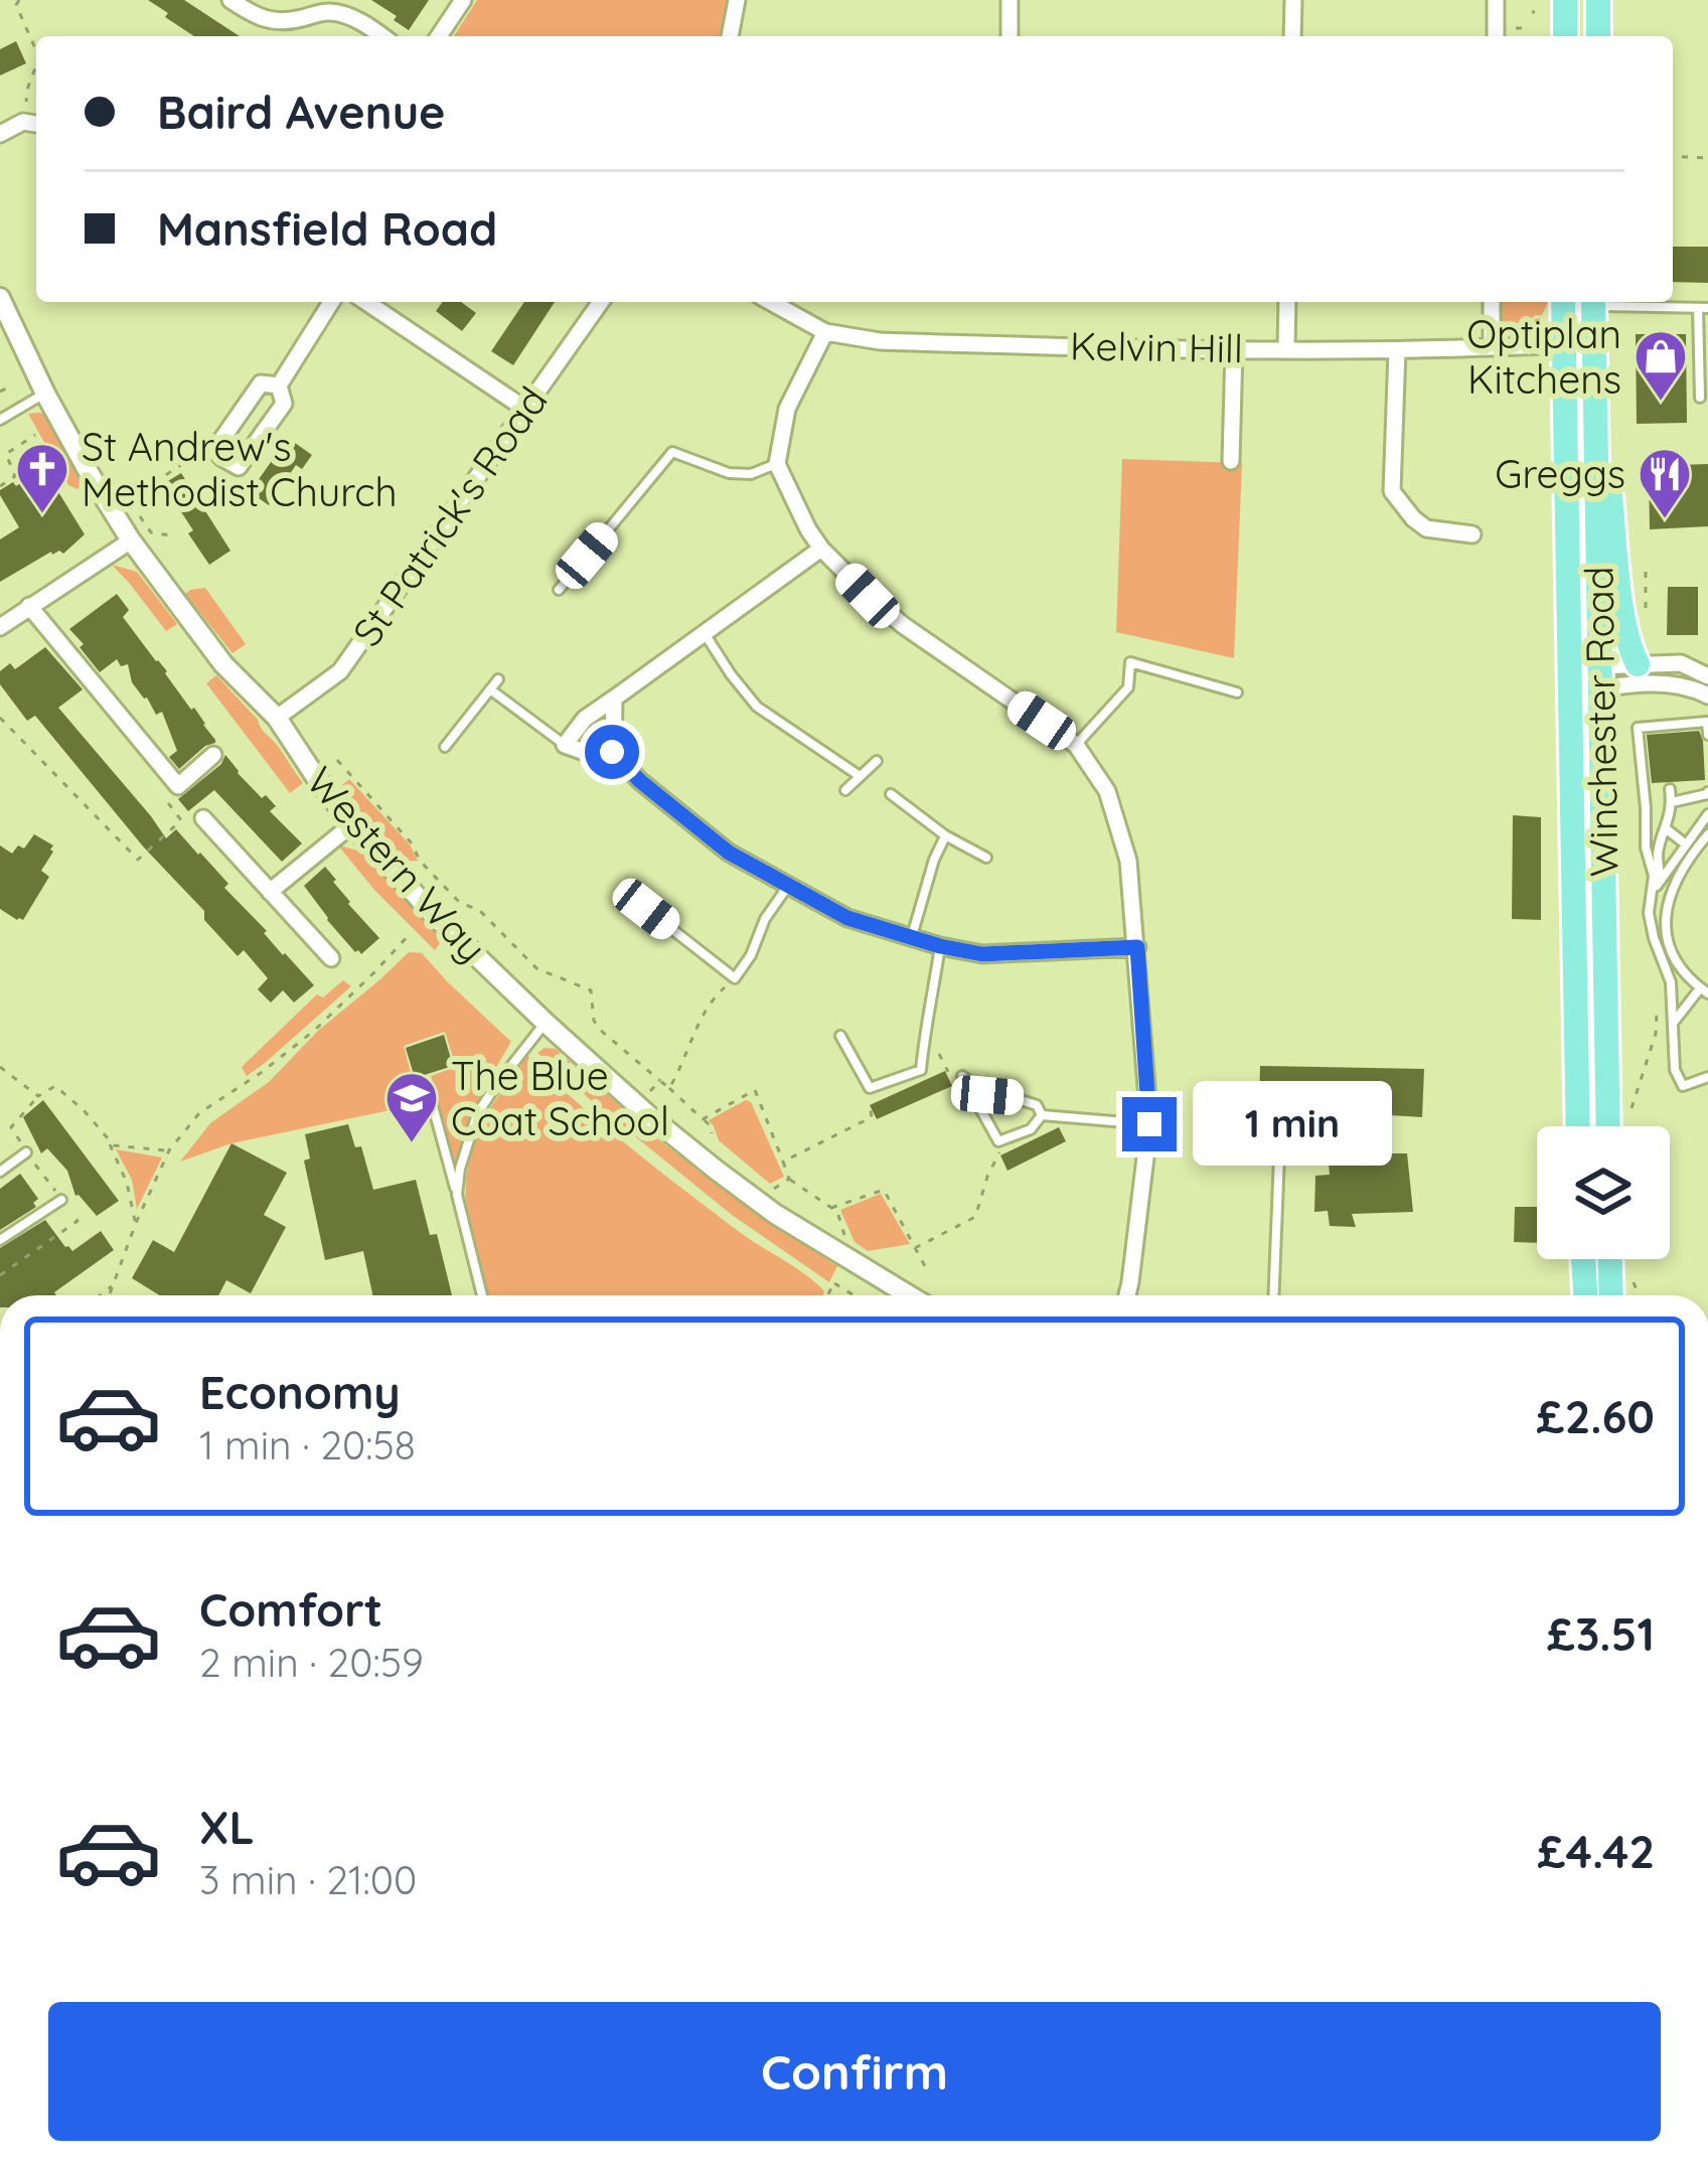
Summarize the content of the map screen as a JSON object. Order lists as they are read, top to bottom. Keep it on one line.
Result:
{"streets":{"main road":["Winchester Road"],"street":["Kelvin Hill","St Patrick's Road","Western Way"]},"crossings":[["Kelvin Hill","Winchester Road"],["St Patrick's Road","Western Way"]],"places":{"shop":["Optiplan Kitchens"],"church":["St Andrew's Methodist Church"],"restaurant":["Greggs"],"school or university":["The Blue Coat School"]},"page":{"banner":["Baird Avenue","Mansfield Road"],"bubble":"1 min","list":[{"name":"Economy","note":"1 min · 20:58","value":"£2.60"},{"name":"Comfort","note":"2 min · 20:59","value":"£3.51"},{"name":"XL","note":"3 min · 21:00","value":"£4.42"}],"buttons":"Confirm"}}
